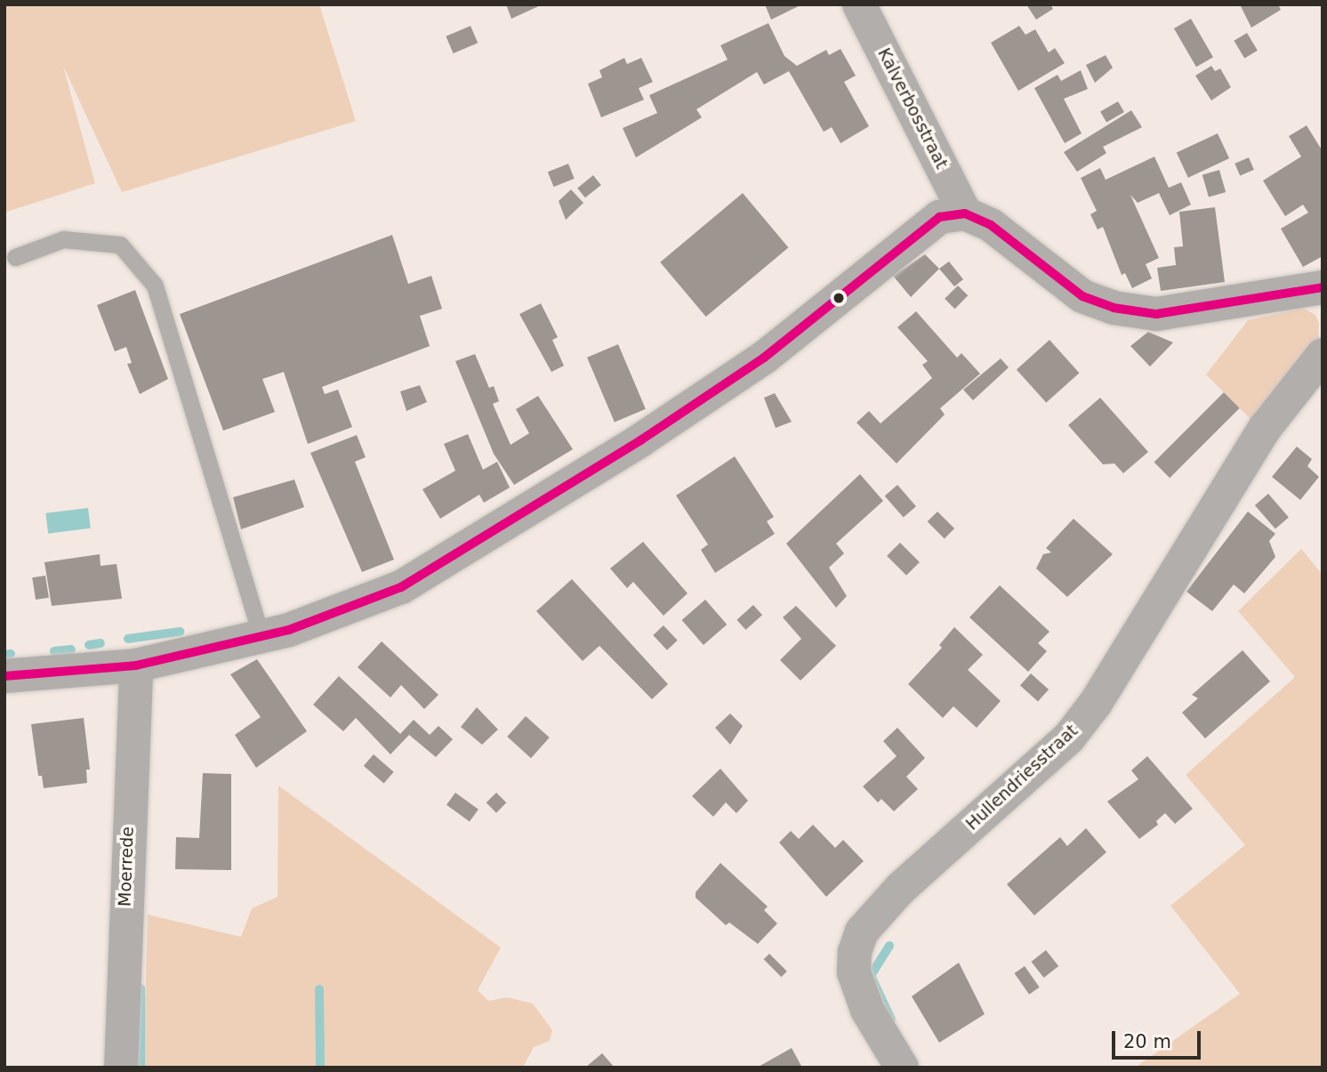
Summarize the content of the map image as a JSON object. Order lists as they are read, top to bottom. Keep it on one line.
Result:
{"streets":{"street":["Kalverbosstraat","Hullendriesstraat","Moerrede"]},"scale_bar":"20 m"}
